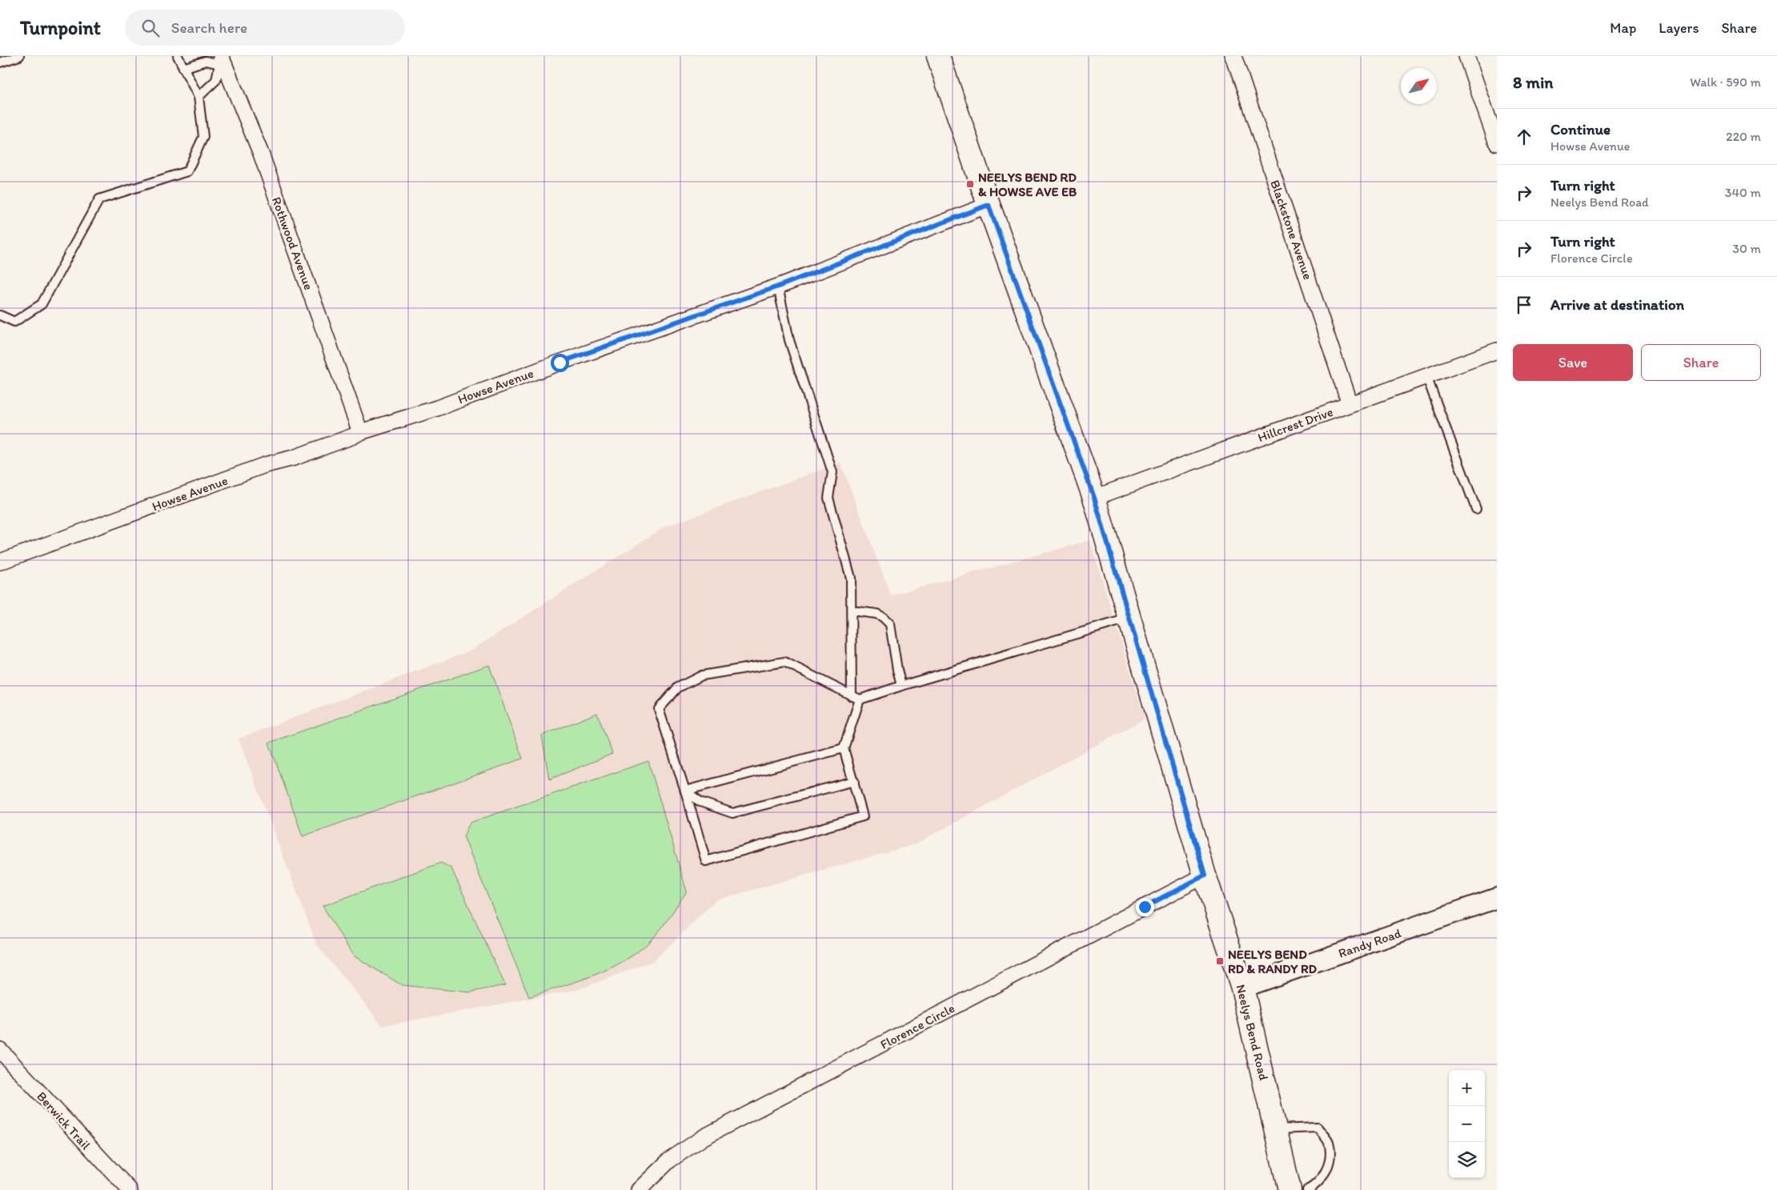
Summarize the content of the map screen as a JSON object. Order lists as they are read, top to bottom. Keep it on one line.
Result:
{"streets":{"main road":["Neelys Bend Road"],"street":["Blackstone Avenue","Rothwood Avenue","Howse Avenue","Hillcrest Drive","Randy Road","Florence Circle","Berwick Trail"]},"crossings":[["Blackstone Avenue","Hillcrest Drive"],["Rothwood Avenue","Howse Avenue"],["Howse Avenue","Neelys Bend Road"],["Hillcrest Drive","Neelys Bend Road"],["Randy Road","Neelys Bend Road"],["Florence Circle","Neelys Bend Road"]],"places":{"transit":["NEELYS BEND RD & HOWSE AVE EB","NEELYS BEND RD & RANDY RD"]},"north":"top right","page":{"header":"Turnpoint","search":"Search here","nav":["Map","Layers","Share"],"heading":["8 min","Walk · 590 m"],"list":[["Continue","Howse Avenue","220 m"],["Turn right","Neelys Bend Road","340 m"],["Turn right","Florence Circle","30 m"],"Arrive at destination"],"buttons":["Save","Share"],"map_buttons":["+","−"]}}
